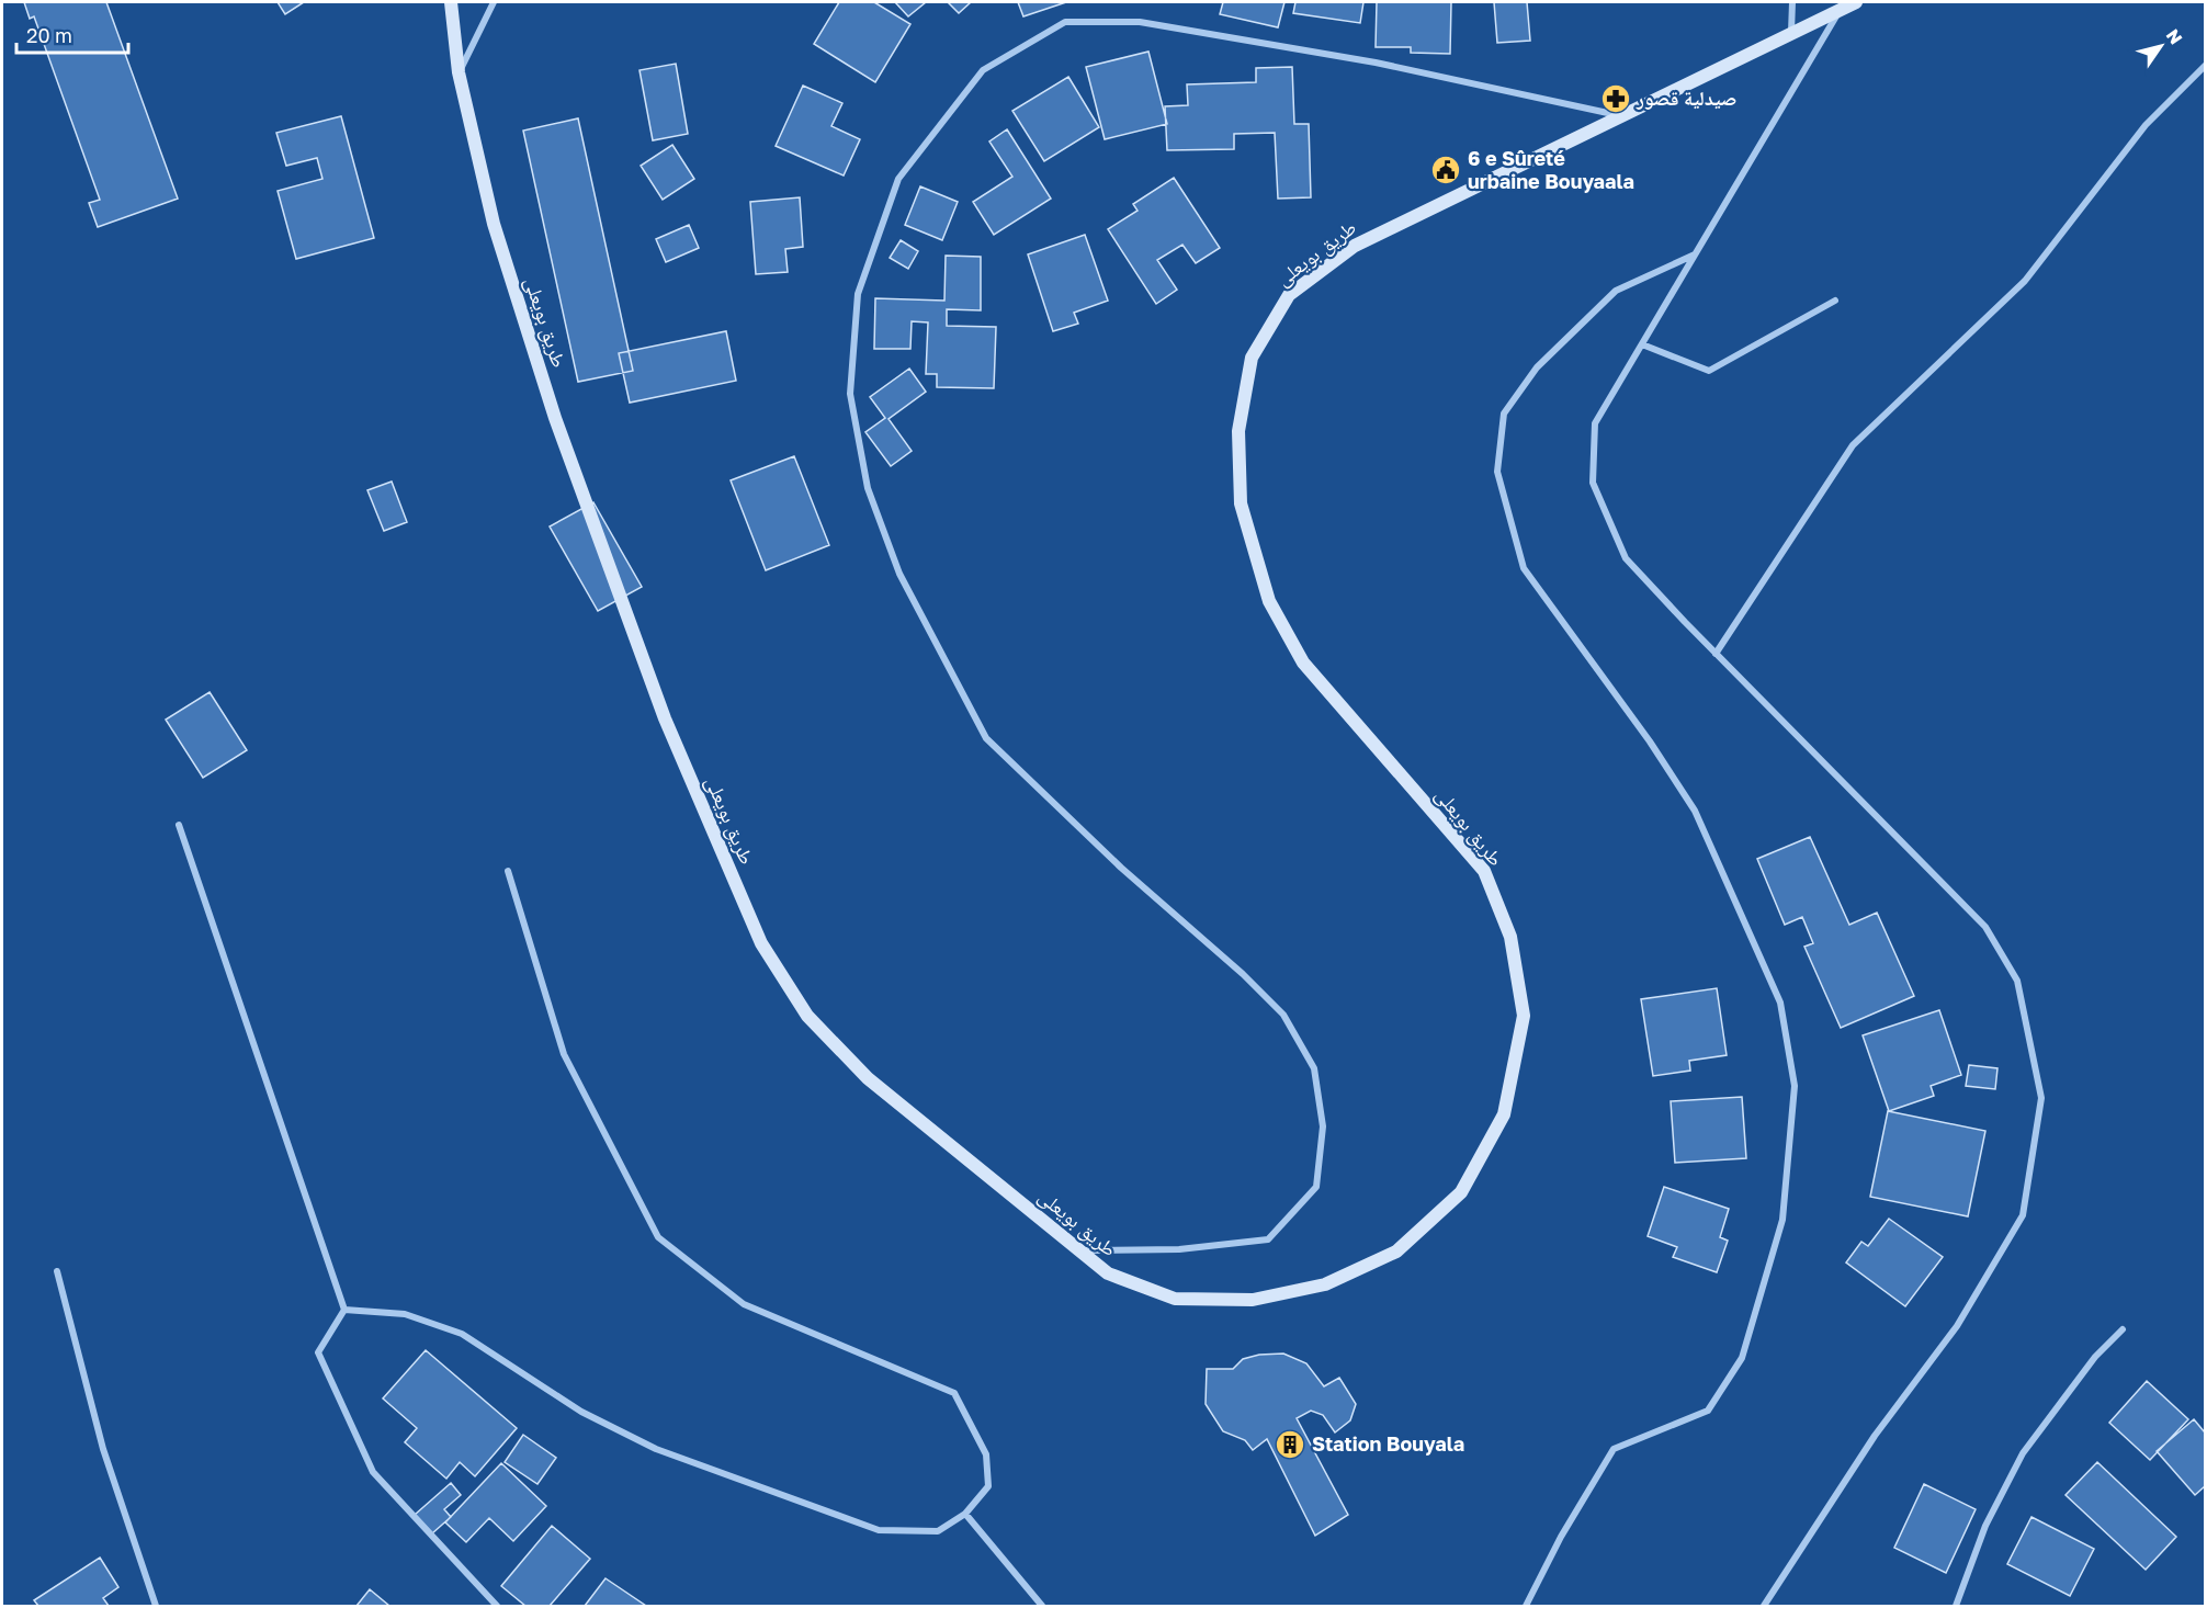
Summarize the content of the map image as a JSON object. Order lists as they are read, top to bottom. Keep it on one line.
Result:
{"streets":{"main road":["طريق بويعلى"]},"places":{"pharmacy":["صيدلية قصور"],"public building":["6 e Sûreté urbaine Bouyaala"],"building":["Station Bouyala"]},"scale_bar":"20 m","north":"top right"}
